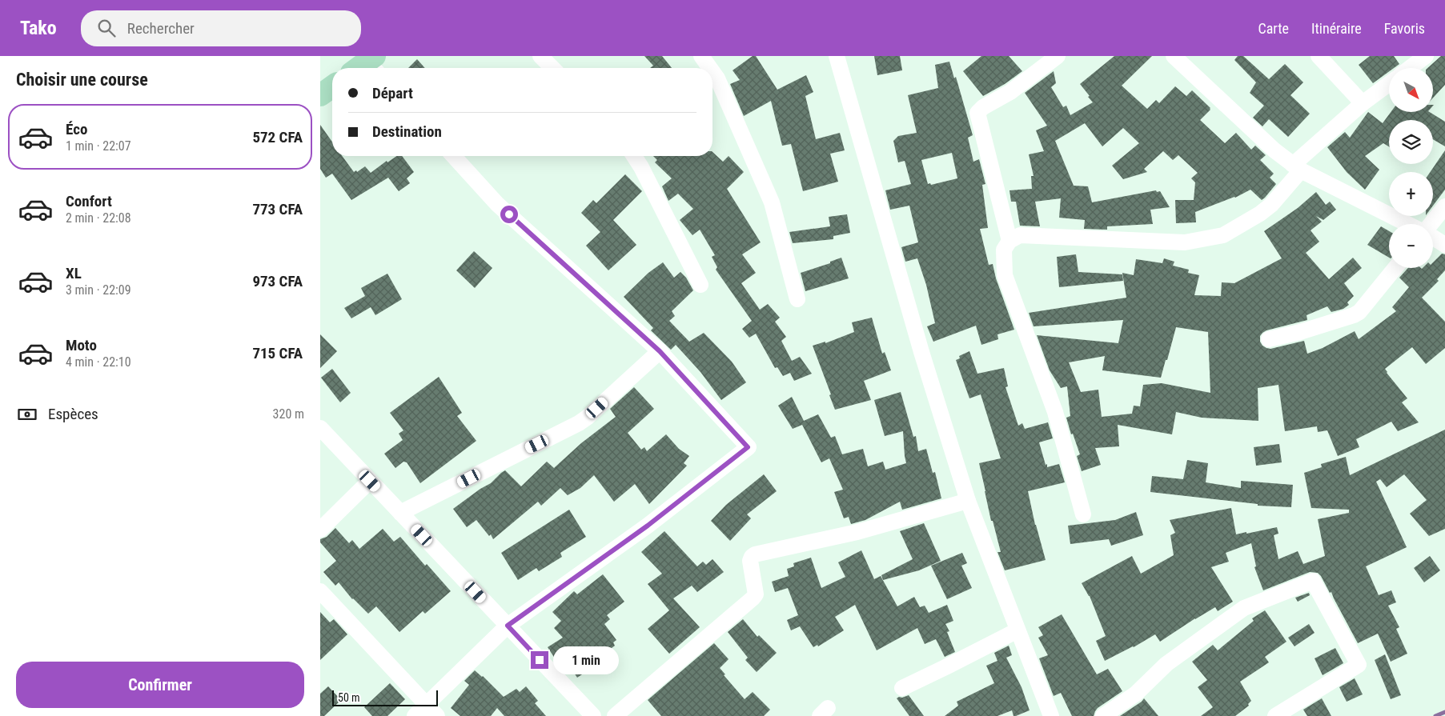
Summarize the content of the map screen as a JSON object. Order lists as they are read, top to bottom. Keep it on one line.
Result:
{"scale_bar":"50 m","north":"bottom right","page":{"header":"Tako","search":"Rechercher","nav":["Carte","Itinéraire","Favoris"],"heading":"Choisir une course","map_buttons":["+","−"],"banner":["Départ","Destination"],"list":[{"name":"Éco","note":"1 min · 22:07","value":"572 CFA"},{"name":"Confort","note":"2 min · 22:08","value":"773 CFA"},{"name":"XL","note":"3 min · 22:09","value":"973 CFA"},{"name":"Moto","note":"4 min · 22:10","value":"715 CFA"}],"pay":["Espèces","320 m"],"bubble":"1 min","buttons":"Confirmer","scale":"50 m"}}
